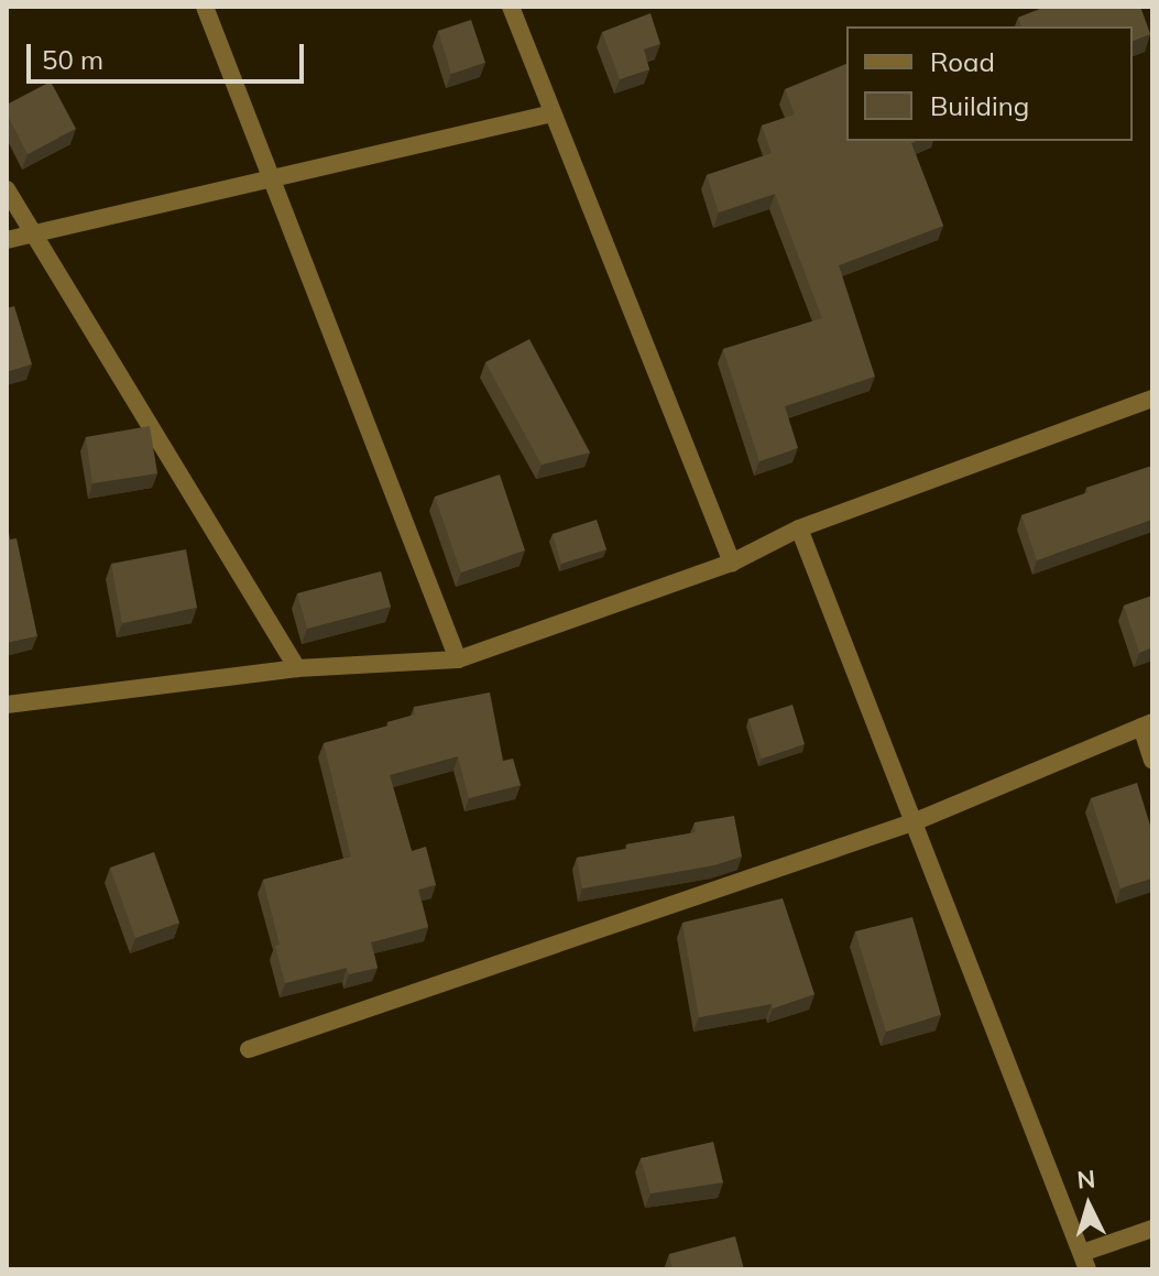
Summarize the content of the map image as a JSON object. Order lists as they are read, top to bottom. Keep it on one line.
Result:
{"legend":["Road","Building"],"scale_bar":"50 m","north":"top"}
